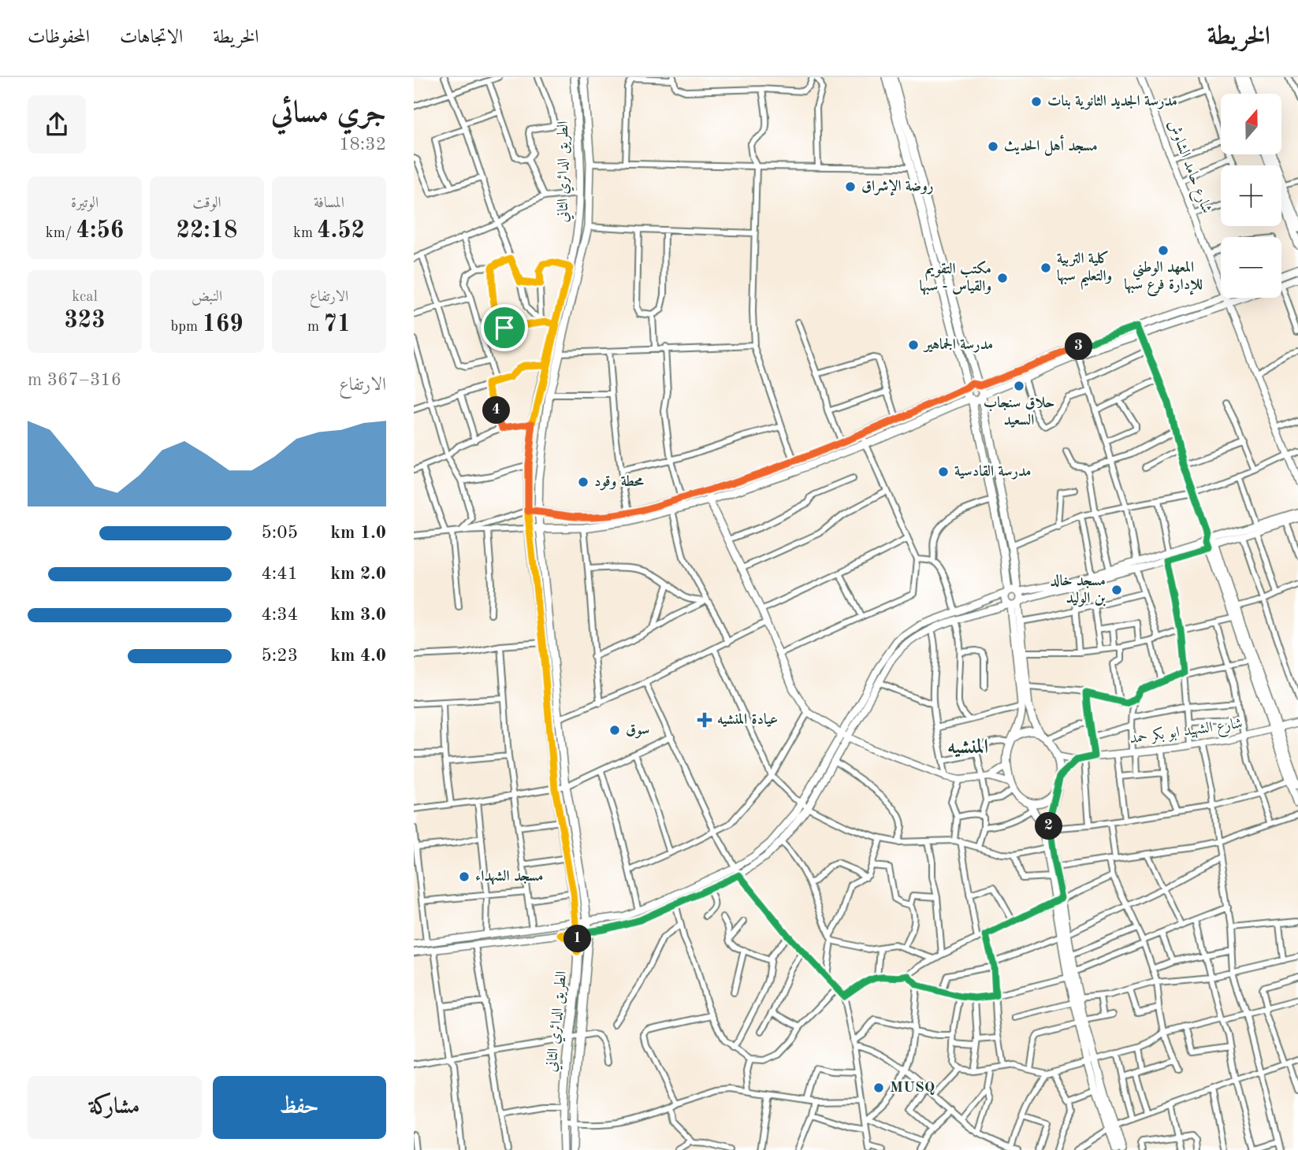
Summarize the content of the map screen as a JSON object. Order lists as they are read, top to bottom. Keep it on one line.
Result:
{"streets":{"main road":["شارع حامد الشاوش","الطريق الدائري الثاني","شارع الشهيد ابو بكر حمد"]},"districts":["المنشيه"],"places":{"other":["مدرسة الجديد الثانوية بنات","مسجد أهل الحديث","روضة الإشراق","المعهد الوطني للإدارة فرع سبها","كلية التربية والتعليم سبها","مكتب التقويم والقياس - سبها","مدرسة الجماهير","حلاق سنجاب السعيد","مدرسة القادسية","محطة وقود","مسجد خالد بن الوليد","سوق","مسجد الشهداء","MUSQ"],"health":["عيادة المنشيه"]},"north":"top","page":{"header":"الخريطة","nav":["الخريطة","الاتجاهات","المحفوظات"],"heading":["جري مسائي","18:32"],"map_buttons":["+","−"],"stats":[["المسافة","4.52 km"],["الوقت","22:18"],["الوتيرة","4:56 /km"],["الارتفاع","71 m"],["النبض","169 bpm"],["kcal","323"]],"pins":["3","4","2","1"],"chart":["الارتفاع","316–367 m"],"list":[{"name":"1.0 km","note":"5:05"},{"name":"2.0 km","note":"4:41"},{"name":"3.0 km","note":"4:34"},{"name":"4.0 km","note":"5:23"}],"buttons":["حفظ","مشاركة"]}}
